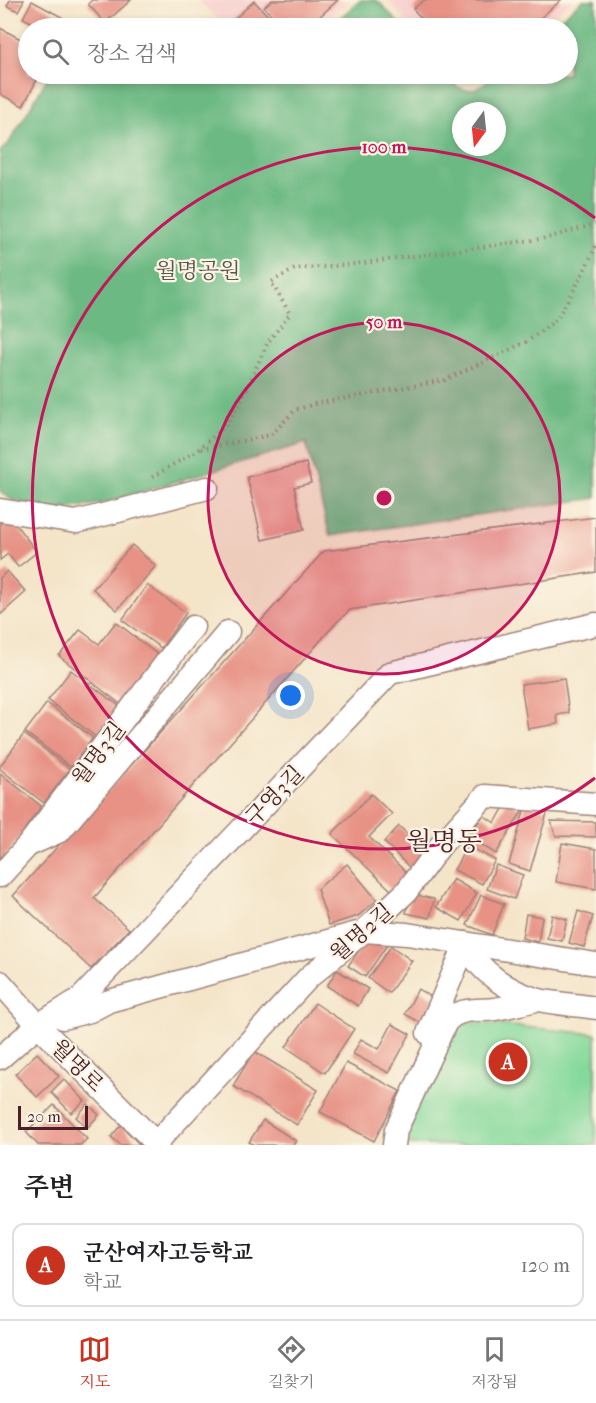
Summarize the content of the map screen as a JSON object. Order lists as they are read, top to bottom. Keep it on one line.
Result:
{"streets":{"street":["월명3길","구영3길","월명2길","월명로"]},"crossings":[["구영3길","월명로"],["월명2길","월명로"]],"districts":["월명동"],"parks":["월명공원"],"scale_bar":"20 m","north":"bottom","page":{"search":"장소 검색","pins":"A","scale":"20 m","heading":"주변","list":[{"mark":"A","name":"군산여자고등학교","note":"학교","value":"120 m"}],"nav":["지도","길찾기","저장됨"]},"rings":["100 m","50 m"]}
